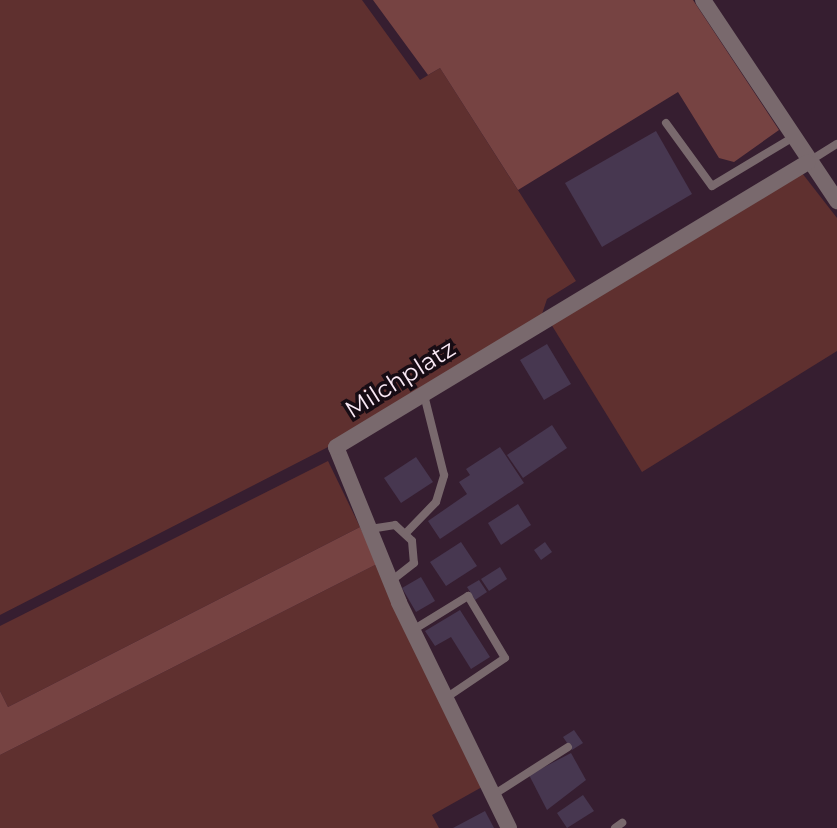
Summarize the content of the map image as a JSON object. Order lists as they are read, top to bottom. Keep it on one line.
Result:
{"streets":{"street":["Milchplatz"]}}
